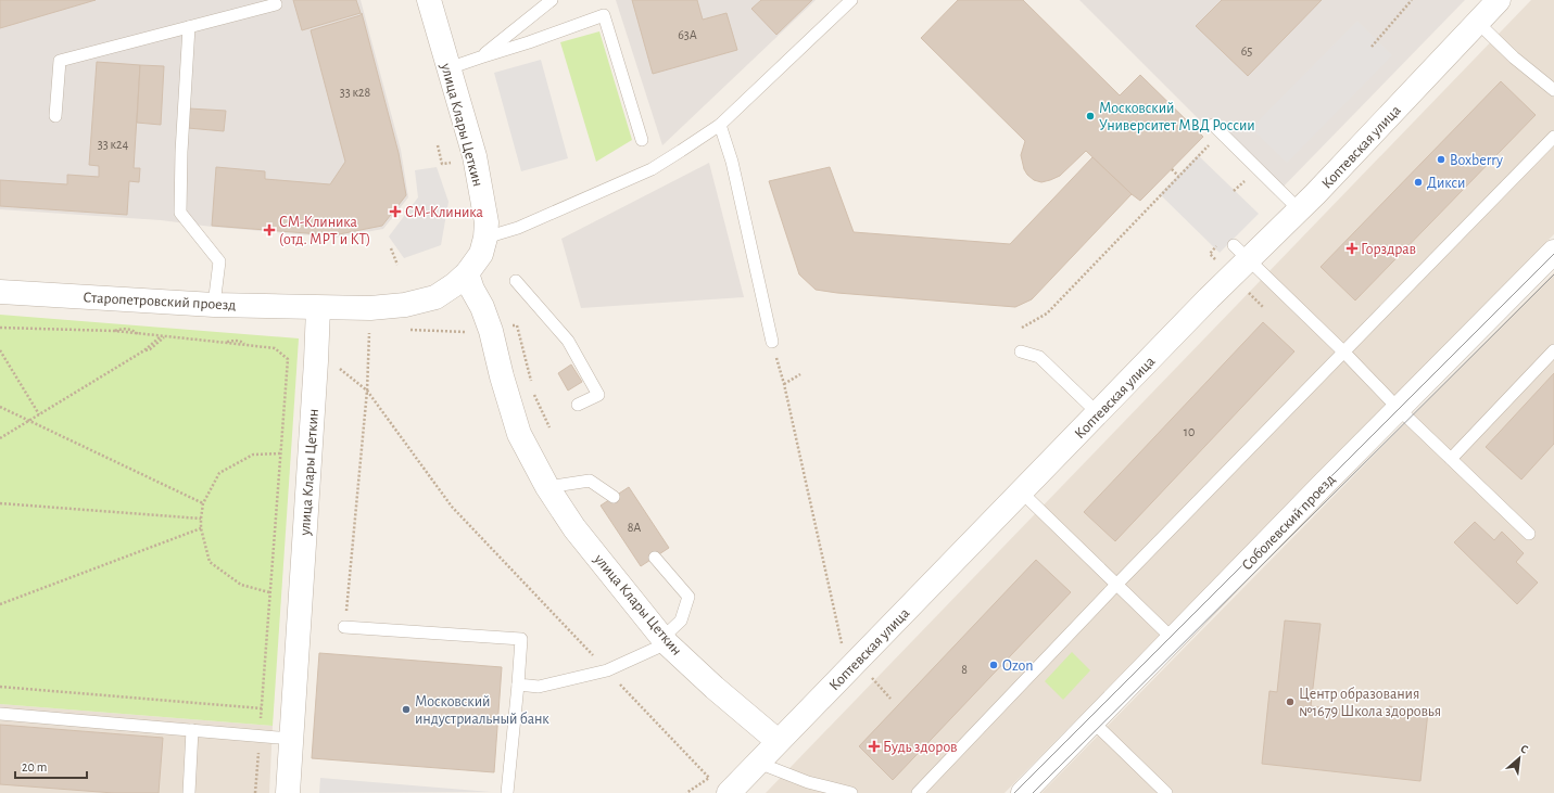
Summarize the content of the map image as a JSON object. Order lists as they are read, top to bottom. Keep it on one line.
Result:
{"streets":{"street":["улица Клары Цеткин","Коптевская улица","Старопетровский проезд","Соболевский проезд"]},"crossings":[["улица Клары Цеткин","Коптевская улица"],["улица Клары Цеткин","Старопетровский проезд"]],"places":{"other":["Московский Университет МВД России","Boxberry","Дикси","Ozon","Центр образования №1679 Школа здоровья","Московский индустриальный банк"],"health":["СМ-Клиника","СМ-Клиника (отд. МРТ и КТ)","Горздрав","Будь здоров"]},"house_numbers":["63А","65","33 к28","33 к24","10","8А","8"],"scale_bar":"20 m","north":"top right"}
